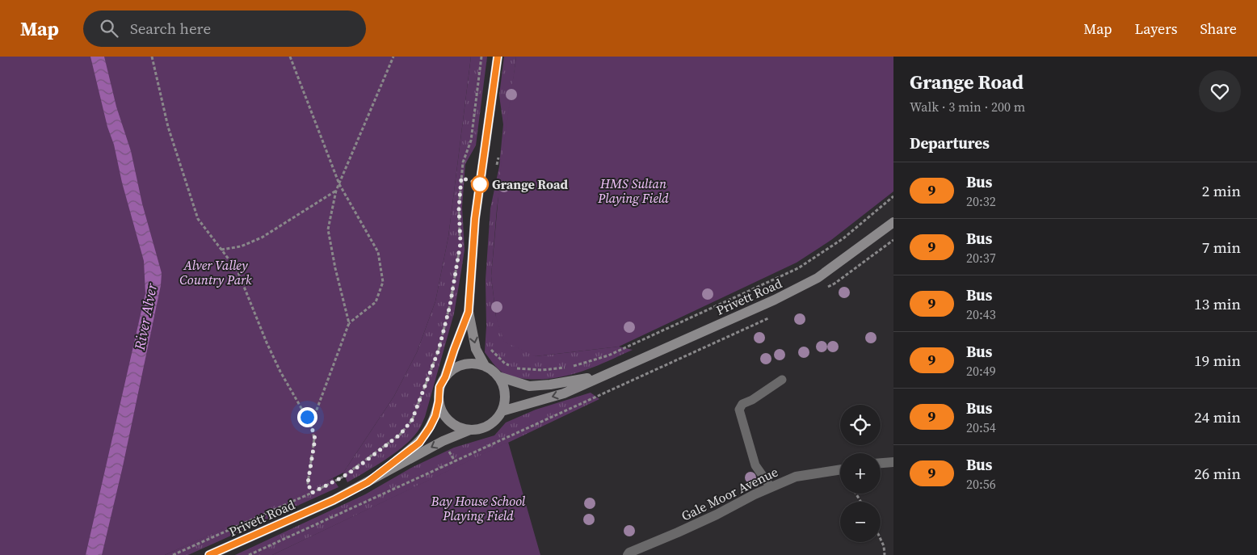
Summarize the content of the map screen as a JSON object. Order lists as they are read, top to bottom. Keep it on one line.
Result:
{"streets":{"main road":["Privett Road"],"street":["Gale Moor Avenue"]},"water":["River Alver"],"parks":["HMS Sultan Playing Field","Alver Valley Country Park","Bay House School Playing Field"],"places":["Grange Road"],"lines":["bus line 9"],"page":{"header":"Map","search":"Search here","nav":["Map","Layers","Share"],"heading":[["Grange Road","Walk · 3 min · 200 m"],"Departures"],"list":[{"mark":"9","name":"Bus","note":"20:32","value":"2 min"},{"mark":"9","name":"Bus","note":"20:37","value":"7 min"},{"mark":"9","name":"Bus","note":"20:43","value":"13 min"},{"mark":"9","name":"Bus","note":"20:49","value":"19 min"},{"mark":"9","name":"Bus","note":"20:54","value":"24 min"},{"mark":"9","name":"Bus","note":"20:56","value":"26 min"}],"map_buttons":["+","−"]}}
